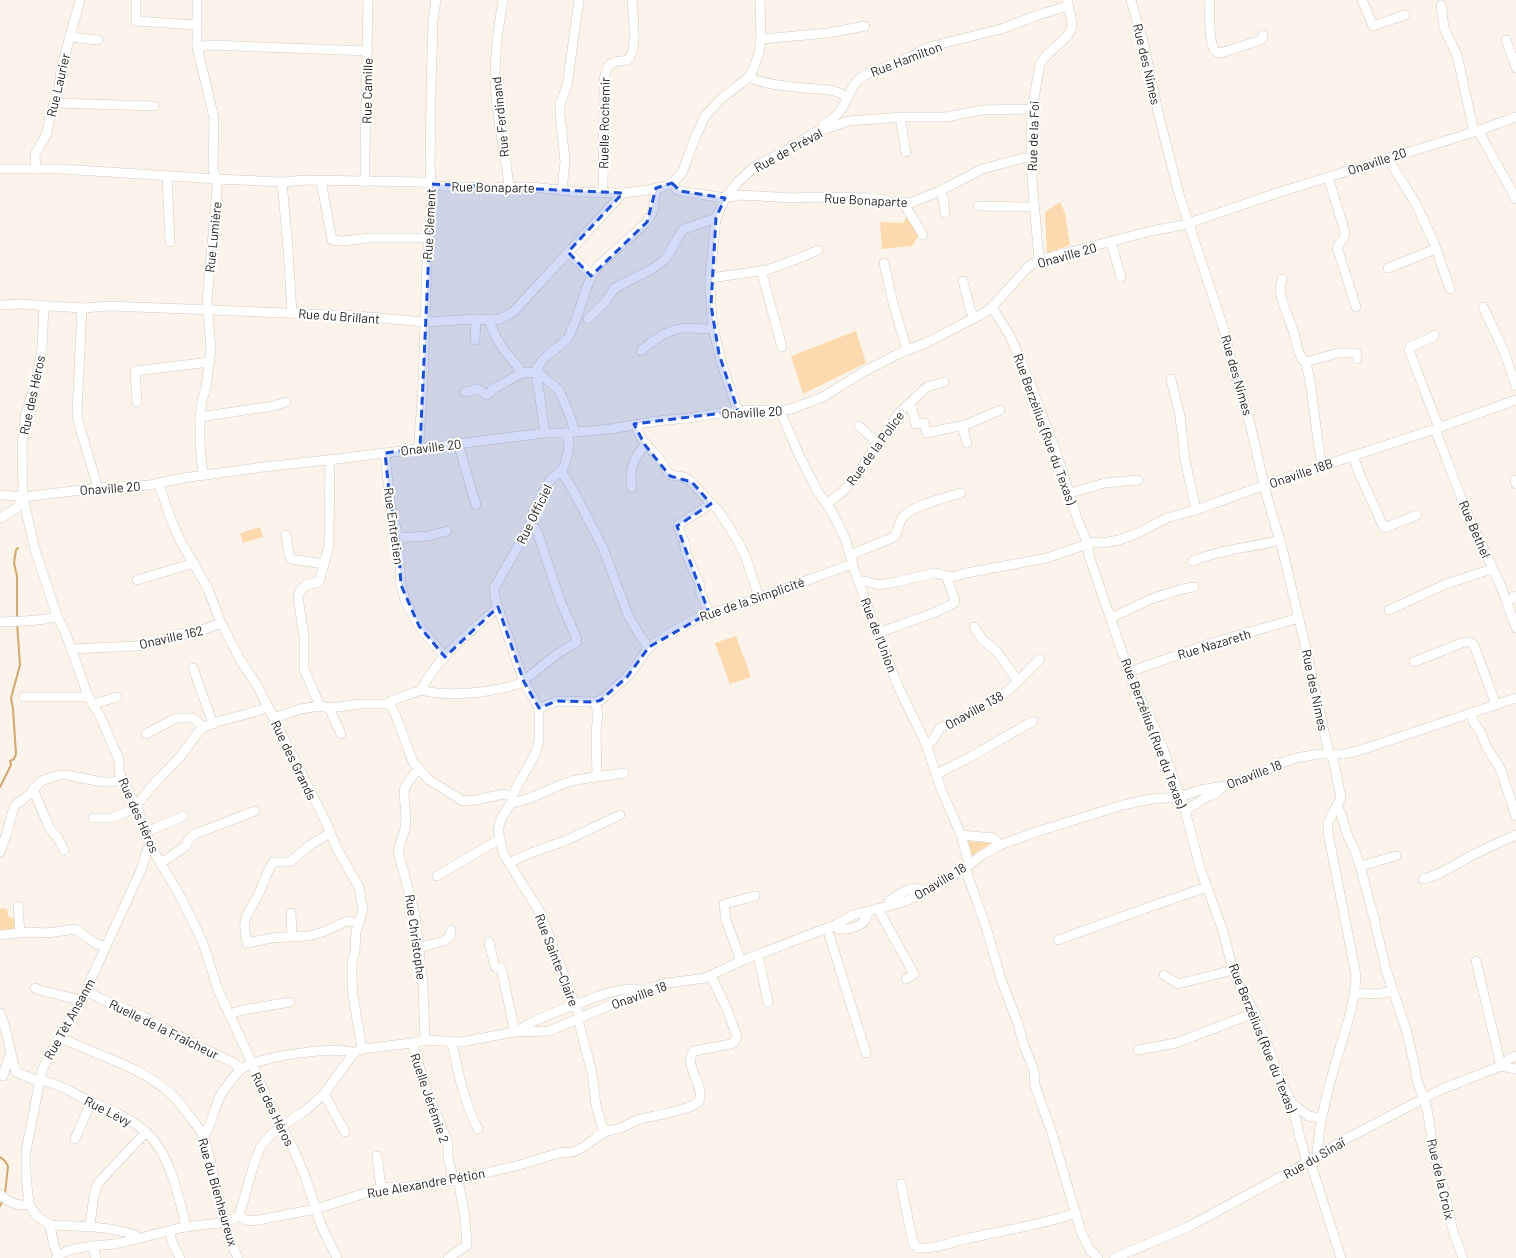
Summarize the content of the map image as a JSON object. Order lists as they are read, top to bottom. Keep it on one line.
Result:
{"streets":{"street":["Rue Hamilton","Rue des Nimes","Rue Laurier","Rue Camille","Rue Ferdinand","Ruelle Rochemir","Rue de la Foi","Rue de Préval","Onaville 20","Rue Bonaparte","Rue Clement","Rue Lumière","Rue du Brillant","Rue des Héros","Rue Berzélius (Rue du Texas)","Rue de la Police","Onaville 18B","Rue Officiel","Rue Entretien","Rue Bethel","Rue de la Simplicité","Rue de l'Union","Onaville 162","Rue Nazareth","Onaville 138","Rue des Grands","Onaville 18","Rue Christophe","Rue Sainte-Claire","Rue Tèt Ansanm","Ruelle de la Fraîcheur","Ruelle Jérémie 2","Rue Lévy","Rue du Sinaï","Rue de la Croix","Rue Alexandre Pétion","Rue du Bienheureux"]},"crossings":[["Rue Hamilton","Rue de la Foi"],["Rue des Nimes","Onaville 20"],["Rue des Nimes","Onaville 18B"],["Rue des Nimes","Rue Nazareth"],["Rue des Nimes","Onaville 18"],["Rue des Nimes","Rue de la Croix"],["Rue Laurier","Rue Bonaparte"],["Rue Camille","Rue Bonaparte"],["Rue Ferdinand","Rue Bonaparte"],["Ruelle Rochemir","Rue Bonaparte"],["Rue de la Foi","Rue de Préval"],["Rue de la Foi","Onaville 20"],["Rue de la Foi","Rue Bonaparte"],["Rue de Préval","Onaville 20"],["Rue de Préval","Rue Bonaparte"],["Onaville 20","Rue Clement"],["Onaville 20","Rue Lumière"],["Onaville 20","Rue des Héros"],["Onaville 20","Rue Berzélius (Rue du Texas)"],["Onaville 20","Rue Officiel"],["Onaville 20","Rue Entretien"],["Onaville 20","Rue de l'Union"],["Onaville 20","Rue des Grands"],["Rue Bonaparte","Rue Clement"],["Rue Bonaparte","Rue Lumière"],["Rue Bonaparte","Rue du Brillant"],["Rue Clement","Rue du Brillant"],["Rue Lumière","Rue du Brillant"],["Rue du Brillant","Rue des Héros"],["Rue des Héros","Onaville 162"],["Rue des Héros","Onaville 18"],["Rue des Héros","Rue Tèt Ansanm"],["Rue des Héros","Rue Alexandre Pétion"],["Rue Berzélius (Rue du Texas)","Onaville 18B"],["Rue Berzélius (Rue du Texas)","Rue Nazareth"],["Rue Berzélius (Rue du Texas)","Onaville 18"],["Rue Berzélius (Rue du Texas)","Rue du Sinaï"],["Rue de la Police","Rue de l'Union"],["Onaville 18B","Rue Bethel"],["Rue de la Simplicité","Rue de l'Union"],["Rue de l'Union","Onaville 138"],["Rue de l'Union","Onaville 18"],["Onaville 162","Rue des Grands"],["Rue des Grands","Onaville 18"],["Onaville 18","Rue Christophe"],["Onaville 18","Rue Sainte-Claire"],["Onaville 18","Ruelle de la Fraîcheur"],["Onaville 18","Ruelle Jérémie 2"],["Onaville 18","Rue Alexandre Pétion"],["Rue Sainte-Claire","Rue Alexandre Pétion"],["Rue Tèt Ansanm","Ruelle de la Fraîcheur"],["Rue Tèt Ansanm","Rue Lévy"],["Rue Tèt Ansanm","Rue du Bienheureux"],["Ruelle Jérémie 2","Rue Alexandre Pétion"],["Rue du Sinaï","Rue de la Croix"]]}
